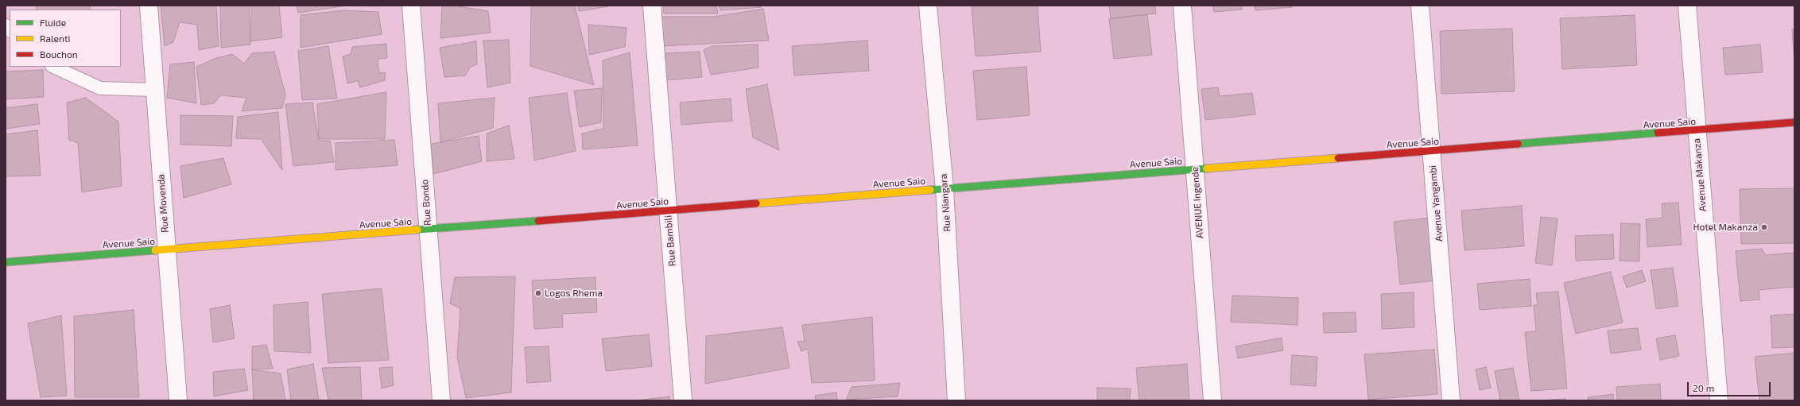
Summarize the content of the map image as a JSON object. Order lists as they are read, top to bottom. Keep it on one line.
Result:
{"streets":{"street":["Avenue Saio","Avenue Makanza","Rue Bondo","Rue Niangara","AVENUE Ingende","Rue Movenda","Avenue Yangambi","Rue Bambili"]},"crossings":[["Avenue Saio","Avenue Makanza"],["Avenue Saio","Rue Bondo"],["Avenue Saio","Rue Niangara"],["Avenue Saio","AVENUE Ingende"],["Avenue Saio","Rue Movenda"],["Avenue Saio","Avenue Yangambi"],["Avenue Saio","Rue Bambili"]],"places":["Hotel Makanza","Logos Rhema"],"legend":["Fluide","Ralenti","Bouchon"],"scale_bar":"20 m"}
